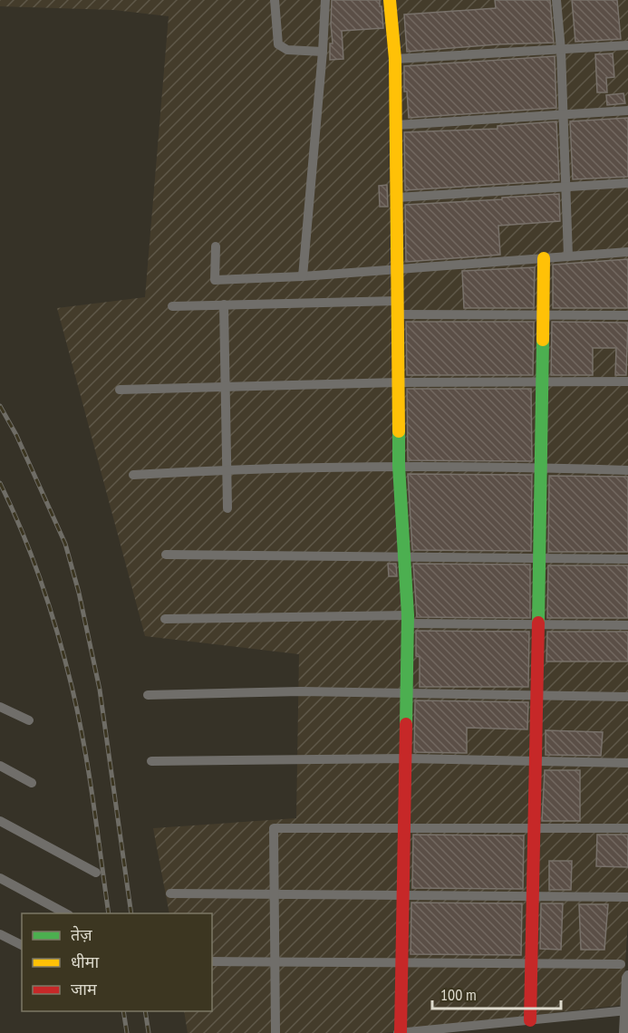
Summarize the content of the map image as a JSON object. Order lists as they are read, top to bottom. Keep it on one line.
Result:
{"legend":["तेज़","धीमा","जाम"],"scale_bar":"100 m"}
